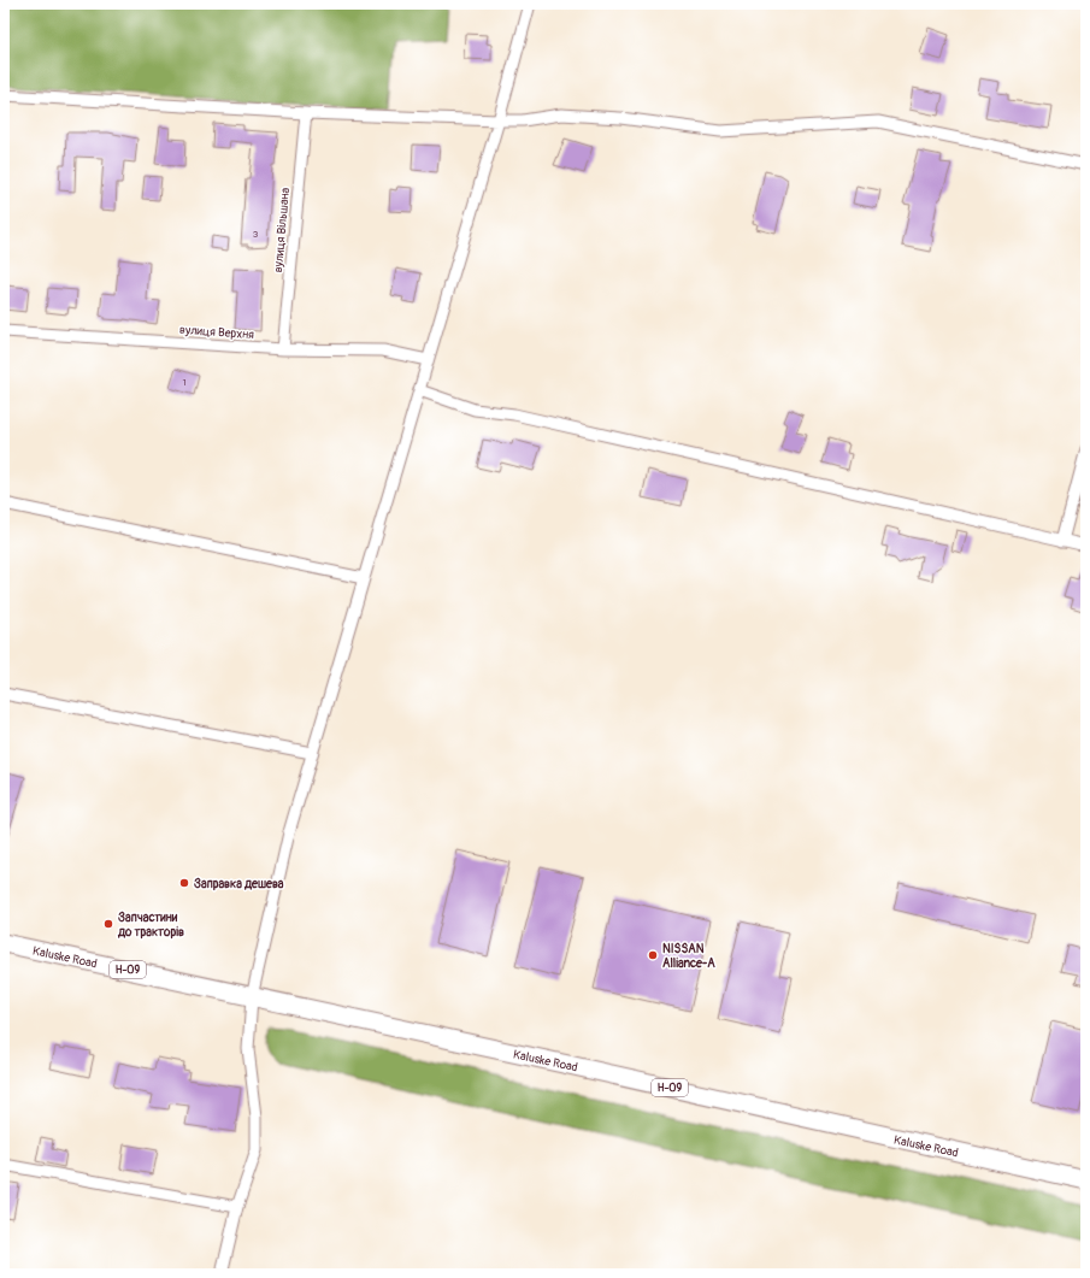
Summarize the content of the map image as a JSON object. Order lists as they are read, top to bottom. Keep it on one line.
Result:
{"streets":{"main road":["Kaluske Road","Н-09"],"street":["вулиця Вільшана","вулиця Верхня"]},"crossings":[["вулиця Вільшана","вулиця Верхня"]],"places":["Заправка дешева","Запчастини до тракторів","NISSAN Alliance-A"],"house_numbers":["3","1"]}
